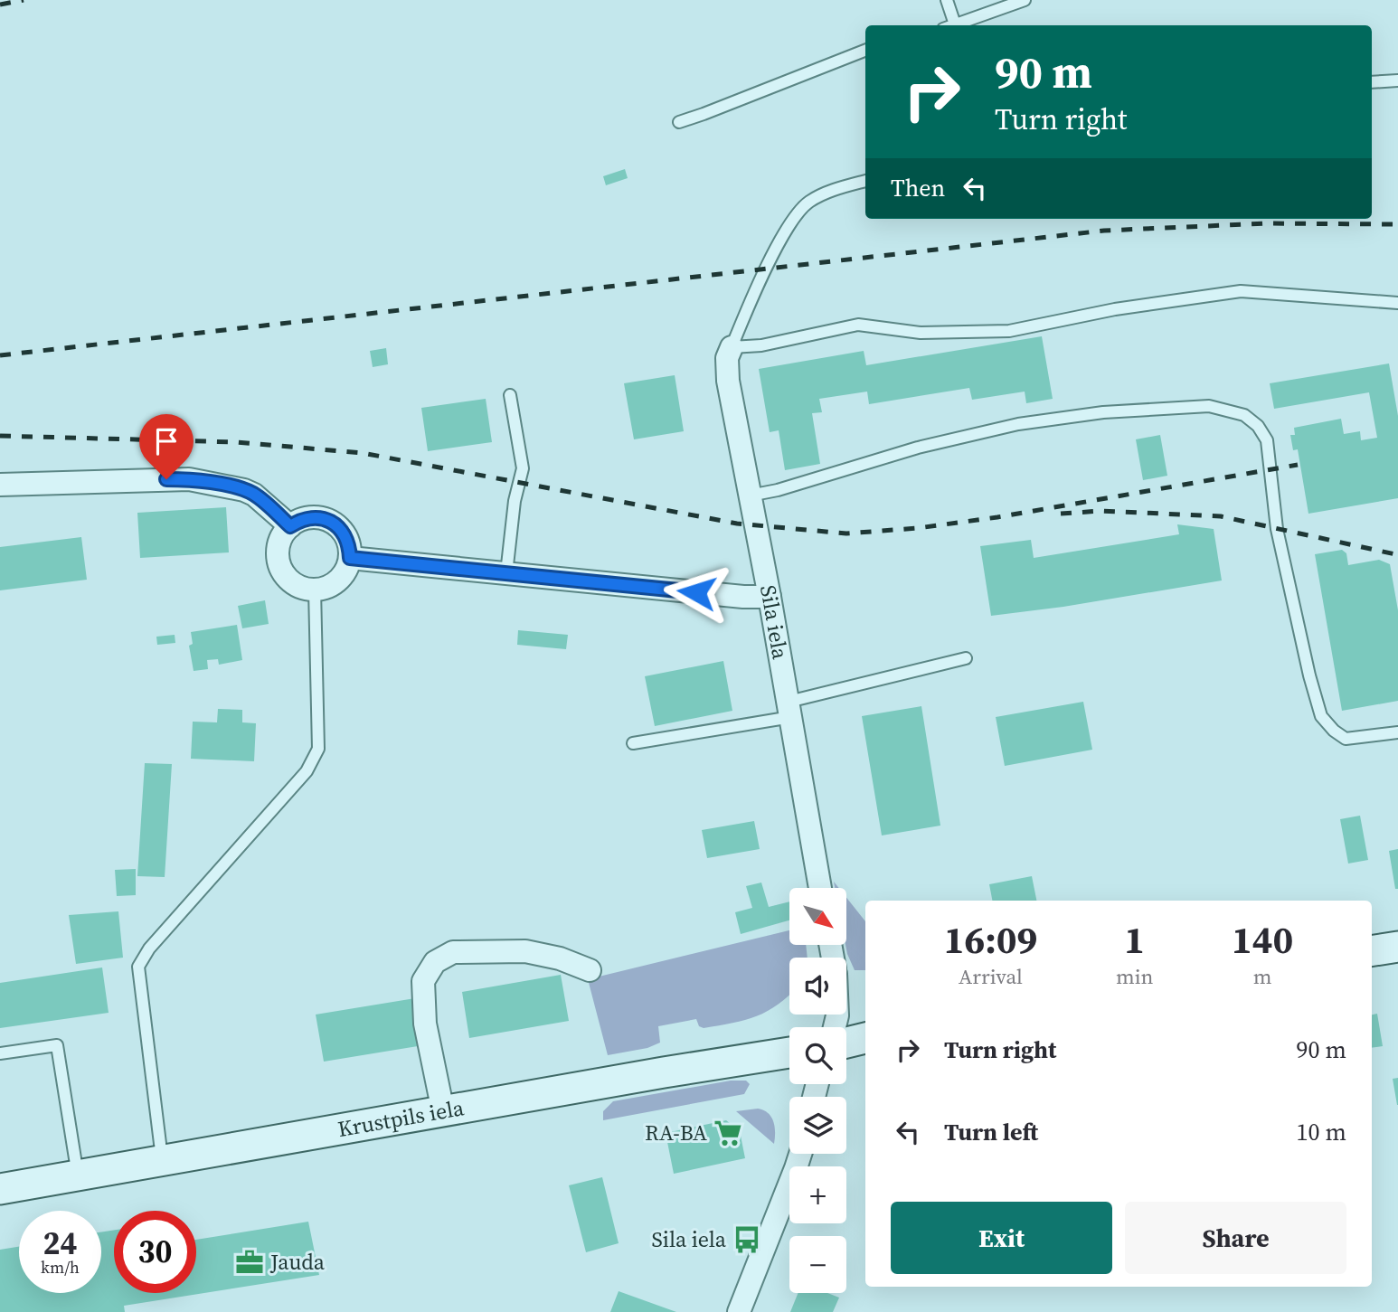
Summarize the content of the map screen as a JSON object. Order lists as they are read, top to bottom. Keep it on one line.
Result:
{"streets":{"street":["Sila iela","Krustpils iela"]},"places":{"supermarket":["RA-BA"],"bus stop":["Sila iela"],"office":["Jauda"]},"north":"bottom right","page":{"turn":["90 m","Turn right"],"then":"Then","map_buttons":["+","−"],"eta":["16:09","Arrival","1","min","140","m"],"list":[{"name":"Turn right","value":"90 m"},{"name":"Turn left","value":"10 m"}],"buttons":["Exit","Share"],"speed":"24 km/h","limit":"30"}}
